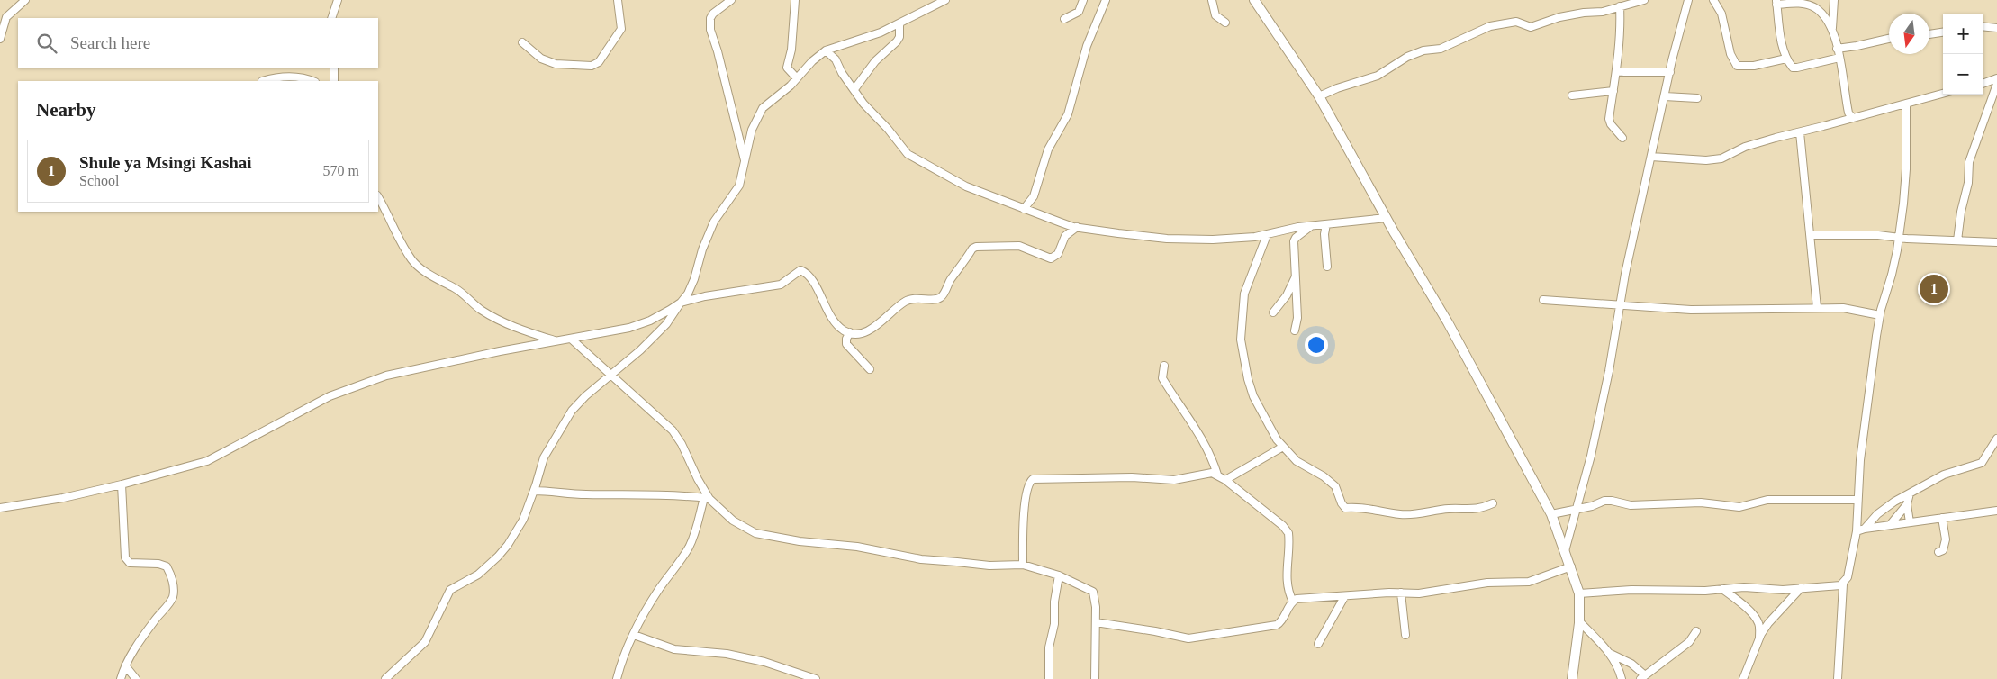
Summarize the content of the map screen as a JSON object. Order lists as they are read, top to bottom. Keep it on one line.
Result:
{"north":"bottom","page":{"map_buttons":["+","−"],"search":"Search here","heading":"Nearby","list":[{"mark":"1","name":"Shule ya Msingi Kashai","note":"School","value":"570 m"}],"pins":"1"}}
